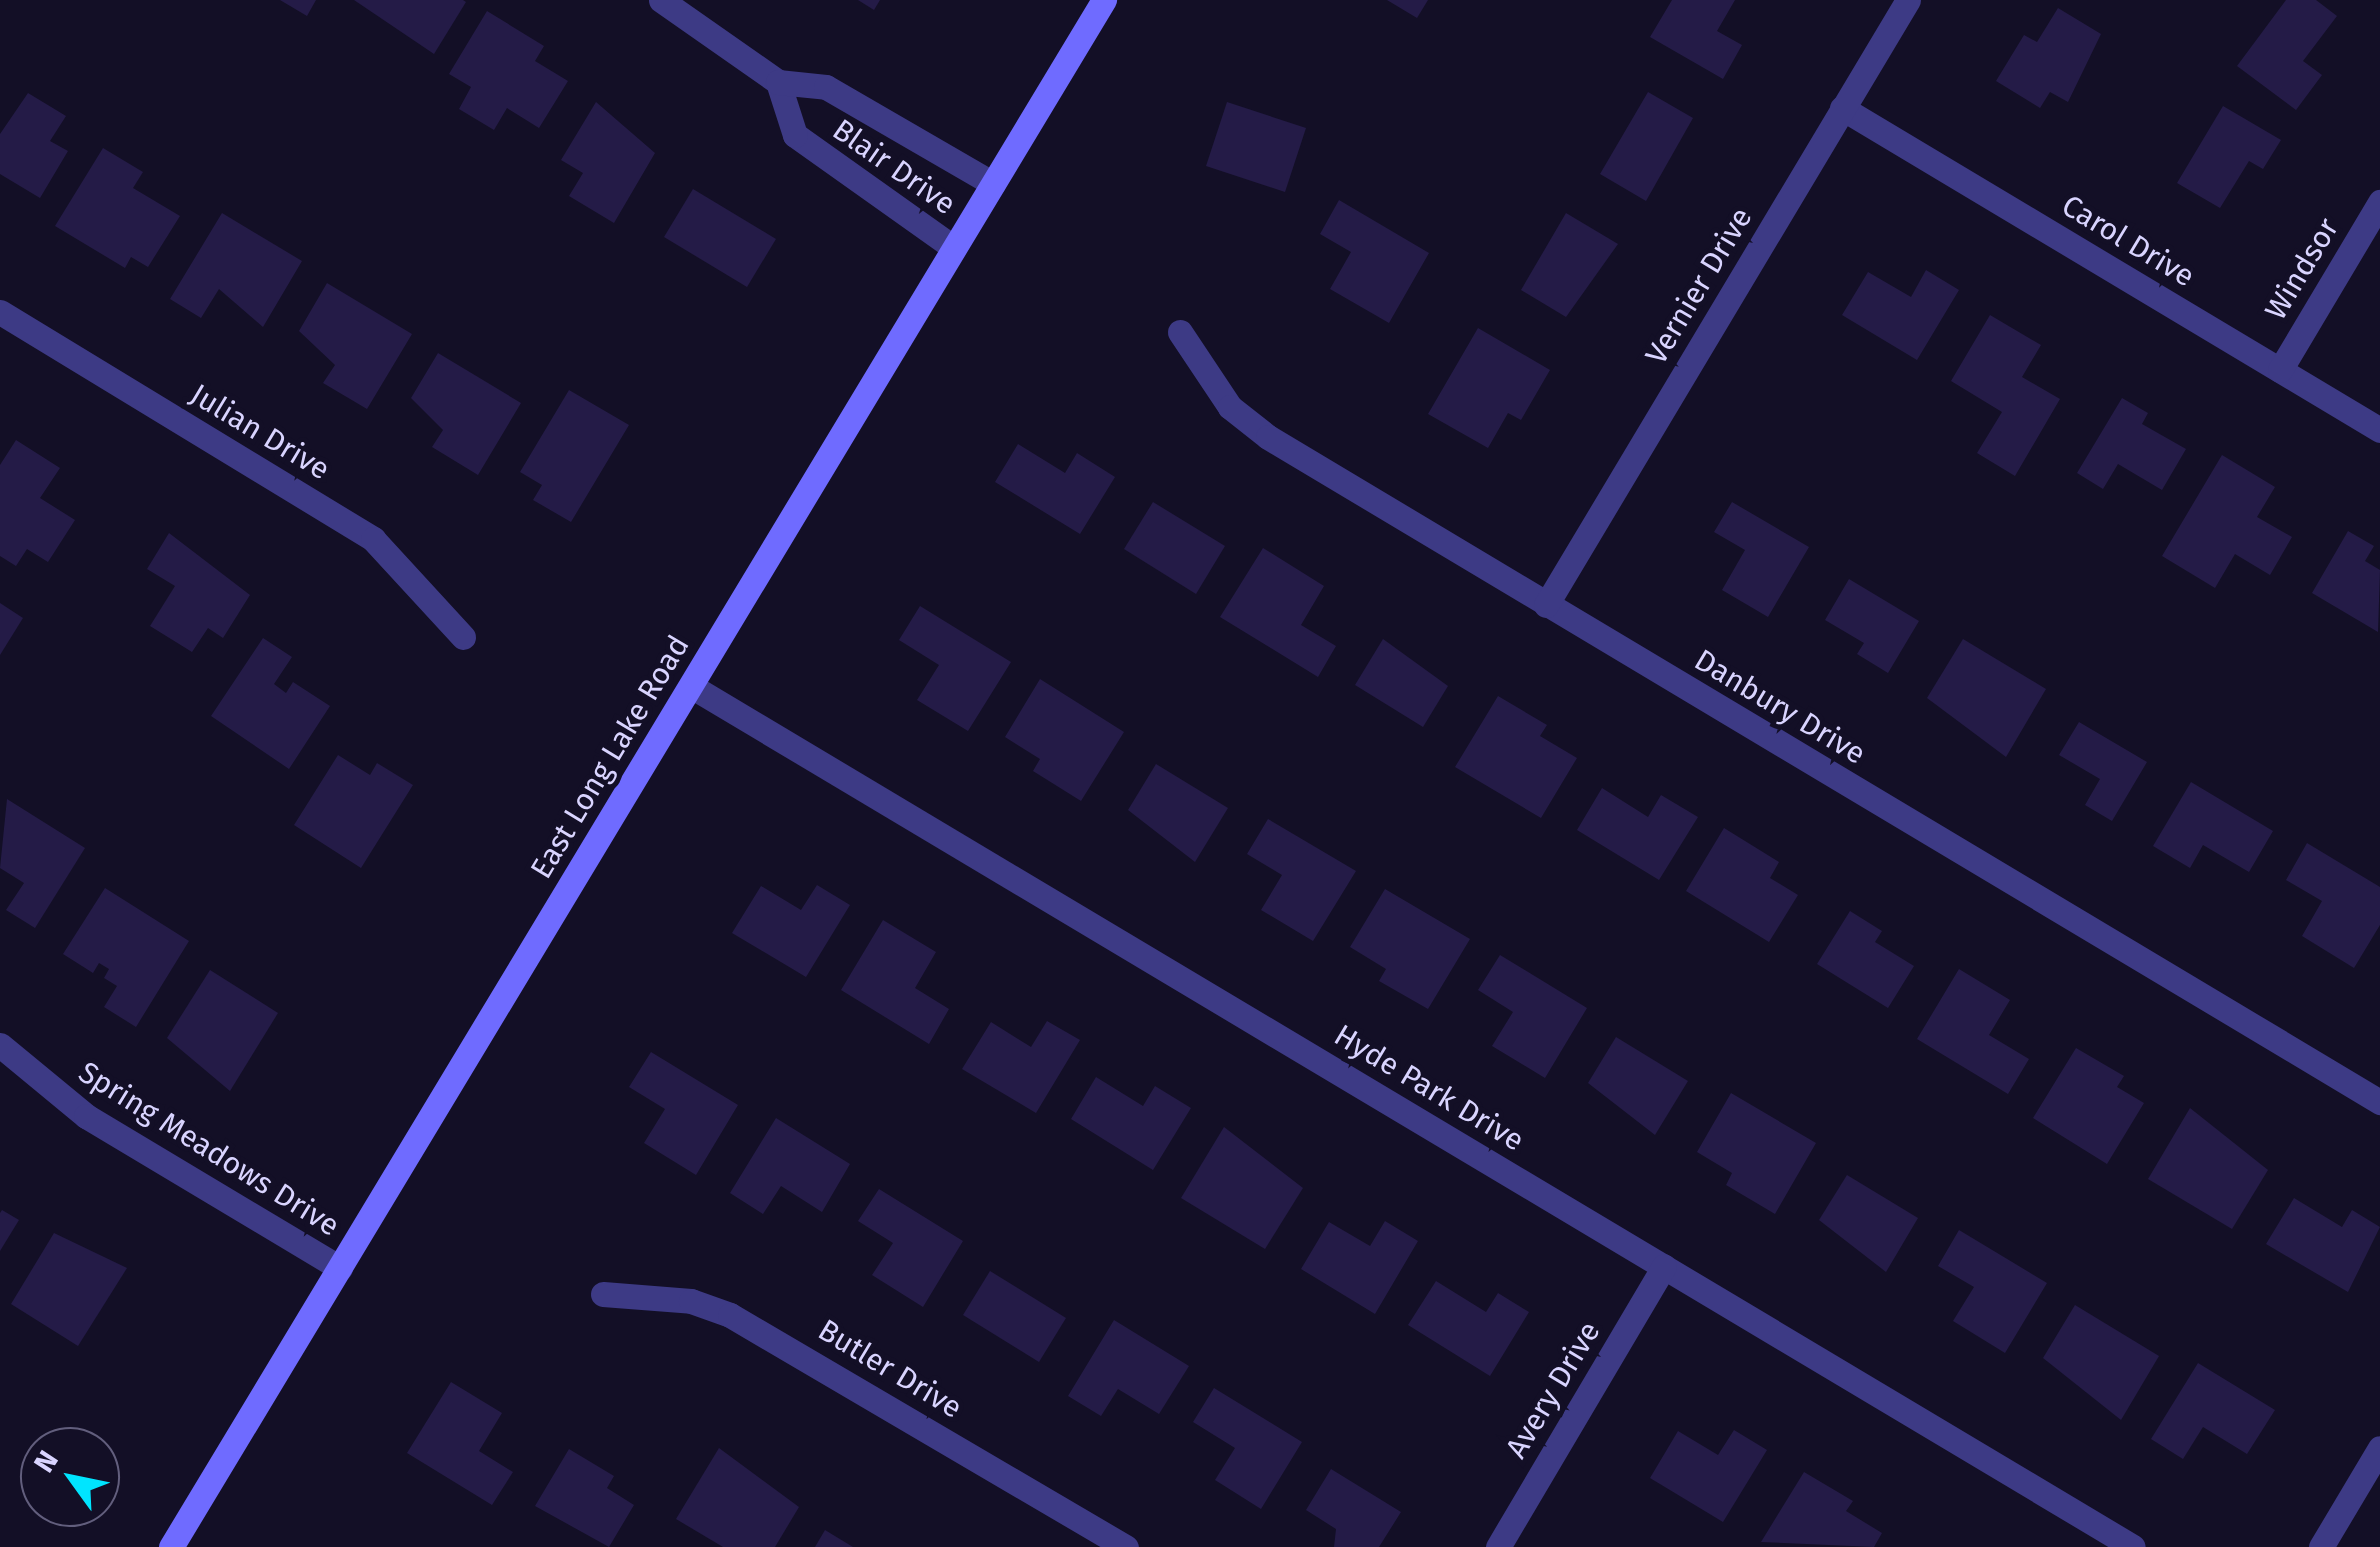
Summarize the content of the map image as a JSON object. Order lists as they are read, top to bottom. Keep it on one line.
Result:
{"streets":{"main road":["East Long Lake Road"],"street":["Blair Drive","Carol Drive","Windsor","Vernier Drive","Julian Drive","Danbury Drive","Hyde Park Drive","Spring Meadows Drive","Butler Drive","Avery Drive"]},"crossings":[["Blair Drive","East Long Lake Road"],["Carol Drive","Windsor"],["Carol Drive","Vernier Drive"],["Vernier Drive","Danbury Drive"],["East Long Lake Road","Hyde Park Drive"],["East Long Lake Road","Spring Meadows Drive"],["Hyde Park Drive","Avery Drive"]],"north":"top left"}
